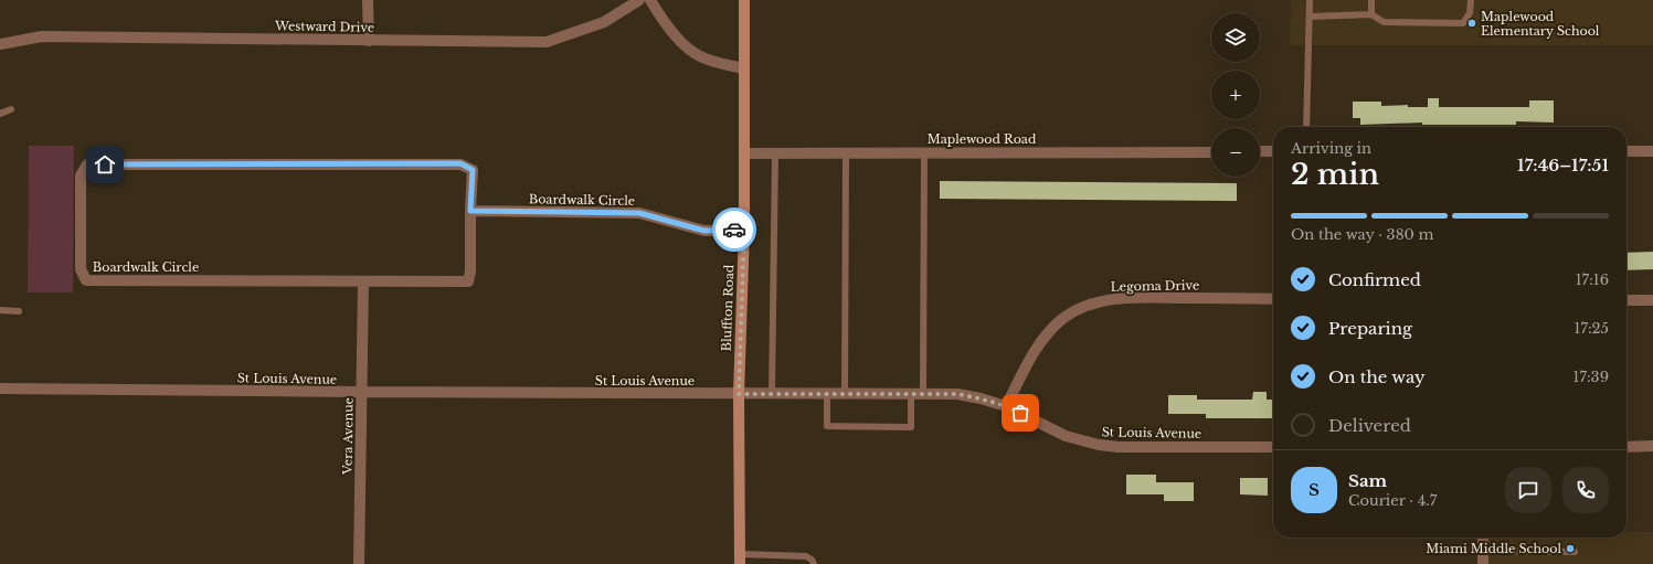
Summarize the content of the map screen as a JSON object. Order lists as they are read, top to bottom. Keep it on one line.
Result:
{"streets":{"main road":["Bluffton Road"],"street":["Westward Drive","Maplewood Road","Boardwalk Circle","Legoma Drive","St Louis Avenue","Vera Avenue"]},"crossings":[["Maplewood Road","Bluffton Road"],["Boardwalk Circle","Bluffton Road"],["Boardwalk Circle","Vera Avenue"],["Legoma Drive","St Louis Avenue"],["Bluffton Road","St Louis Avenue"],["St Louis Avenue","Vera Avenue"]],"places":["Maplewood Elementary School","Miami Middle School"],"page":{"map_buttons":["+","−"],"heading":["2 min","Arriving in","17:46–17:51"],"panel":["Sam","Courier · 4.7"],"bar":"On the way · 380 m","list":[["Confirmed","17:16"],["Preparing","17:25"],["On the way","17:39"],"Delivered"],"round":"S"}}
